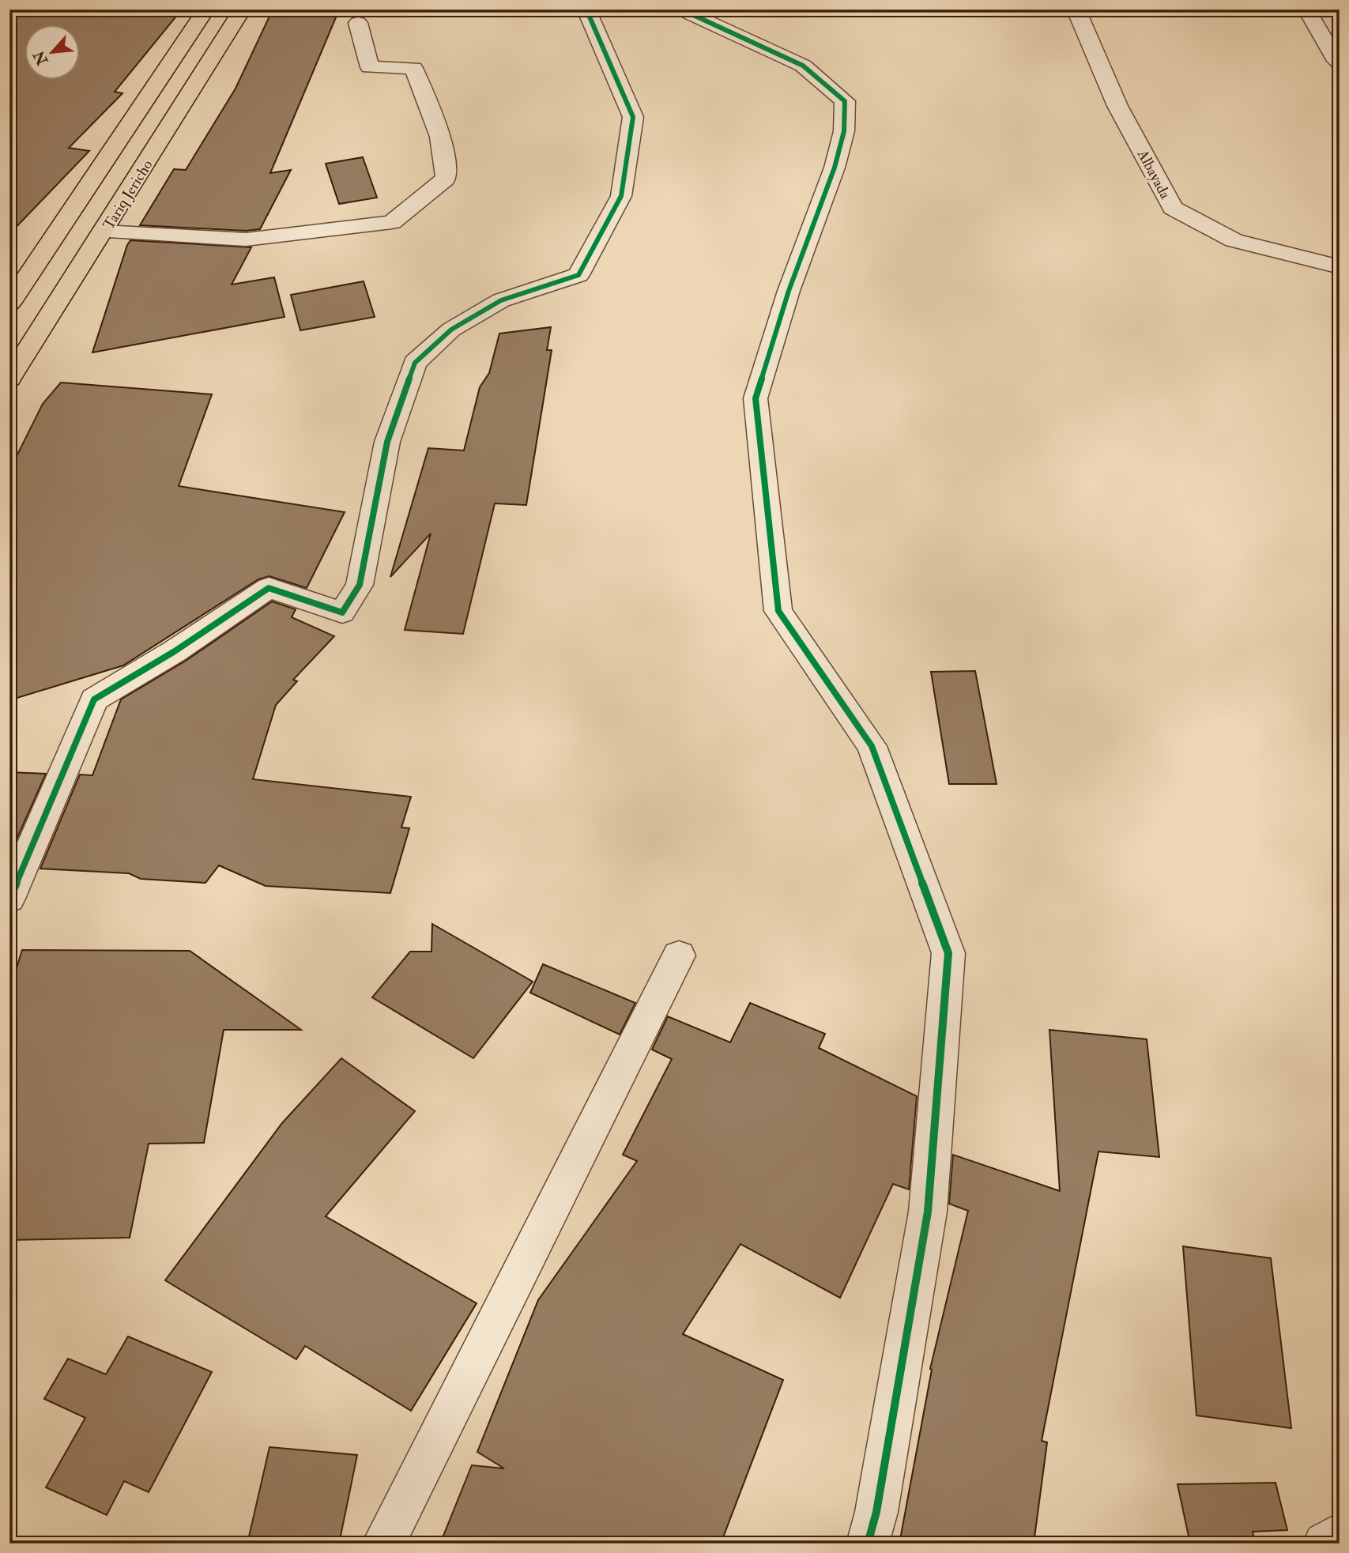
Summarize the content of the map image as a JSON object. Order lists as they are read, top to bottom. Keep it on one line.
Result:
{"streets":{"main road":["Tariq Jericho"],"street":["Albayada"]},"north":"bottom left"}
